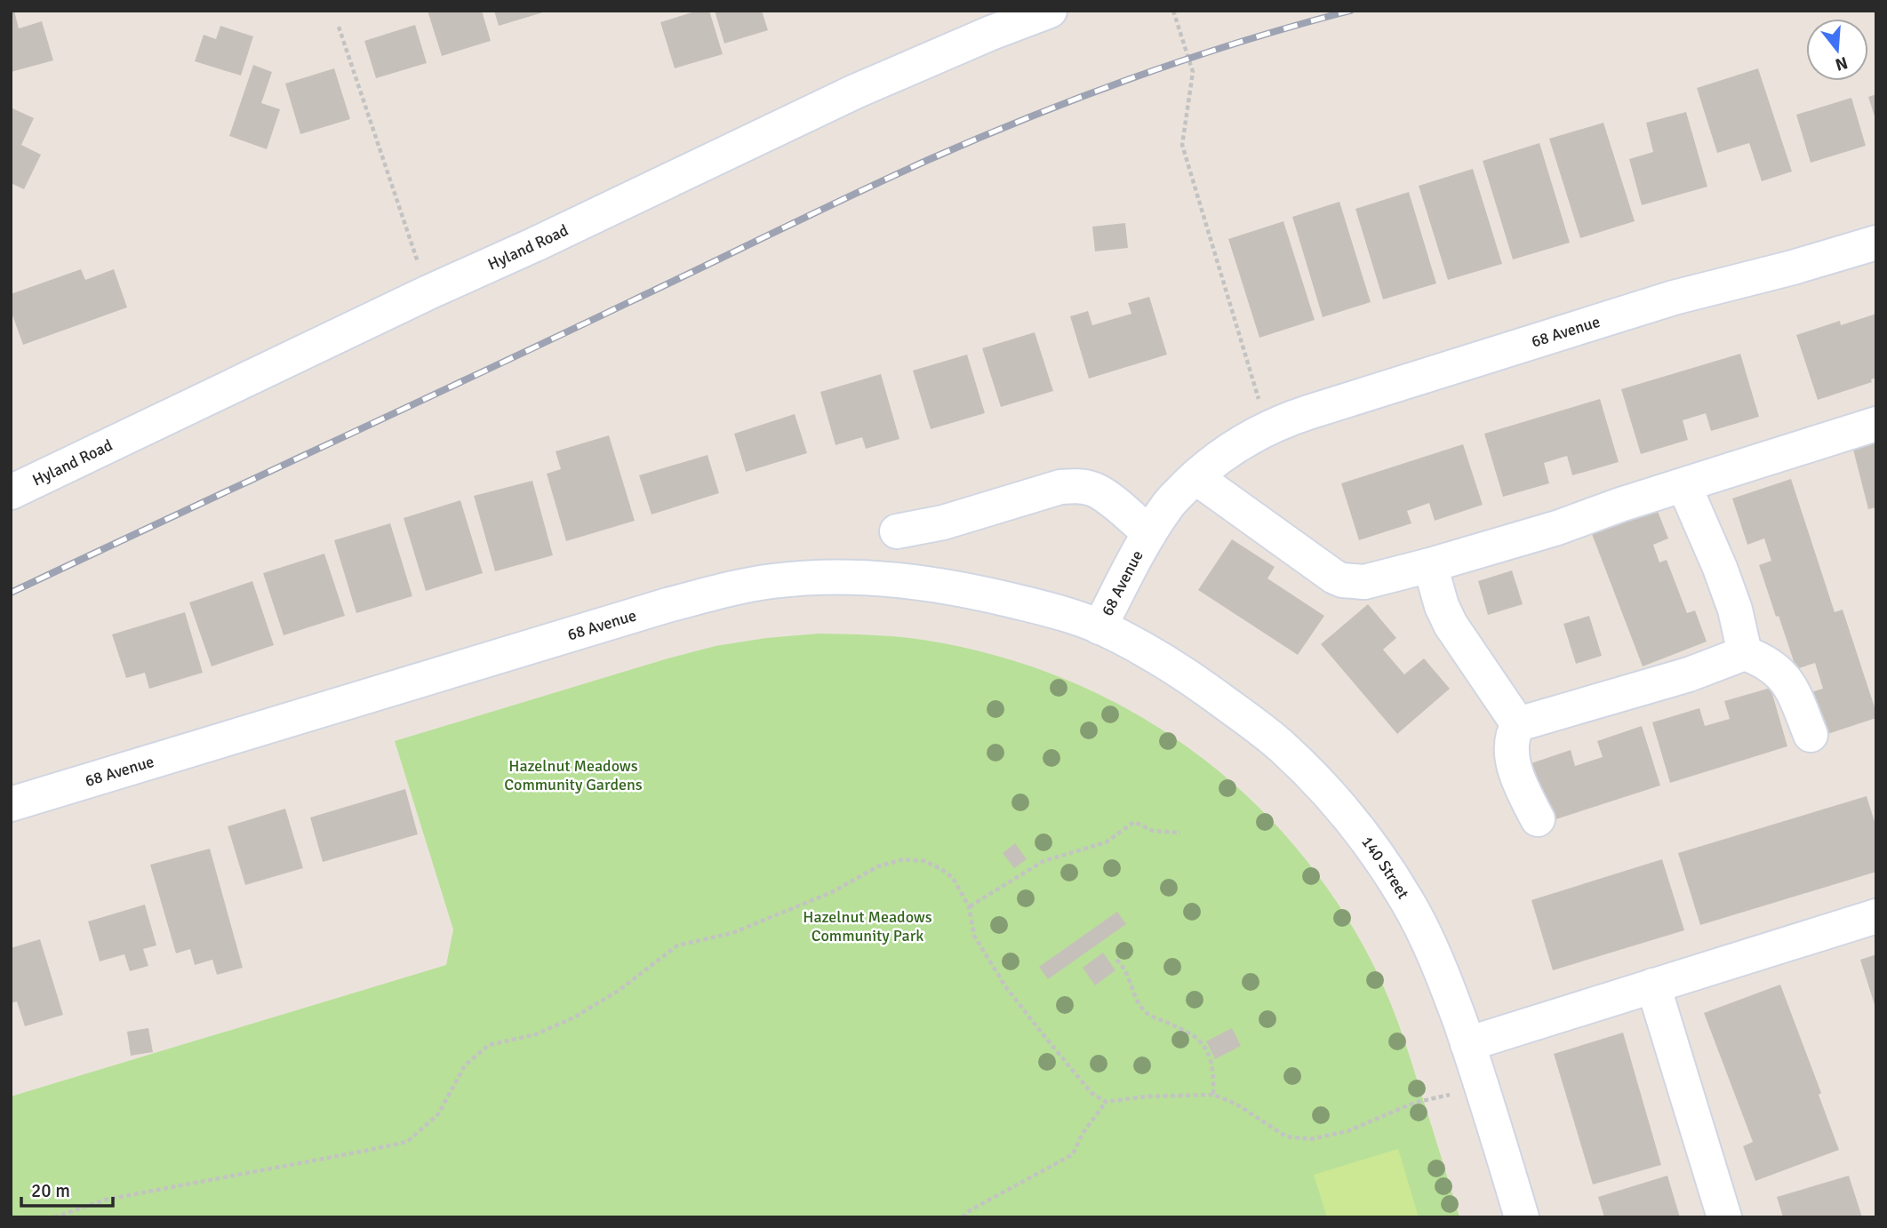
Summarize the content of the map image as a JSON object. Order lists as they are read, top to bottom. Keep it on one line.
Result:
{"streets":{"street":["Hyland Road","68 Avenue","140 Street"]},"crossings":[["68 Avenue","140 Street"]],"parks":["Hazelnut Meadows Community Gardens","Hazelnut Meadows Community Park"],"scale_bar":"20 m","north":"bottom"}
